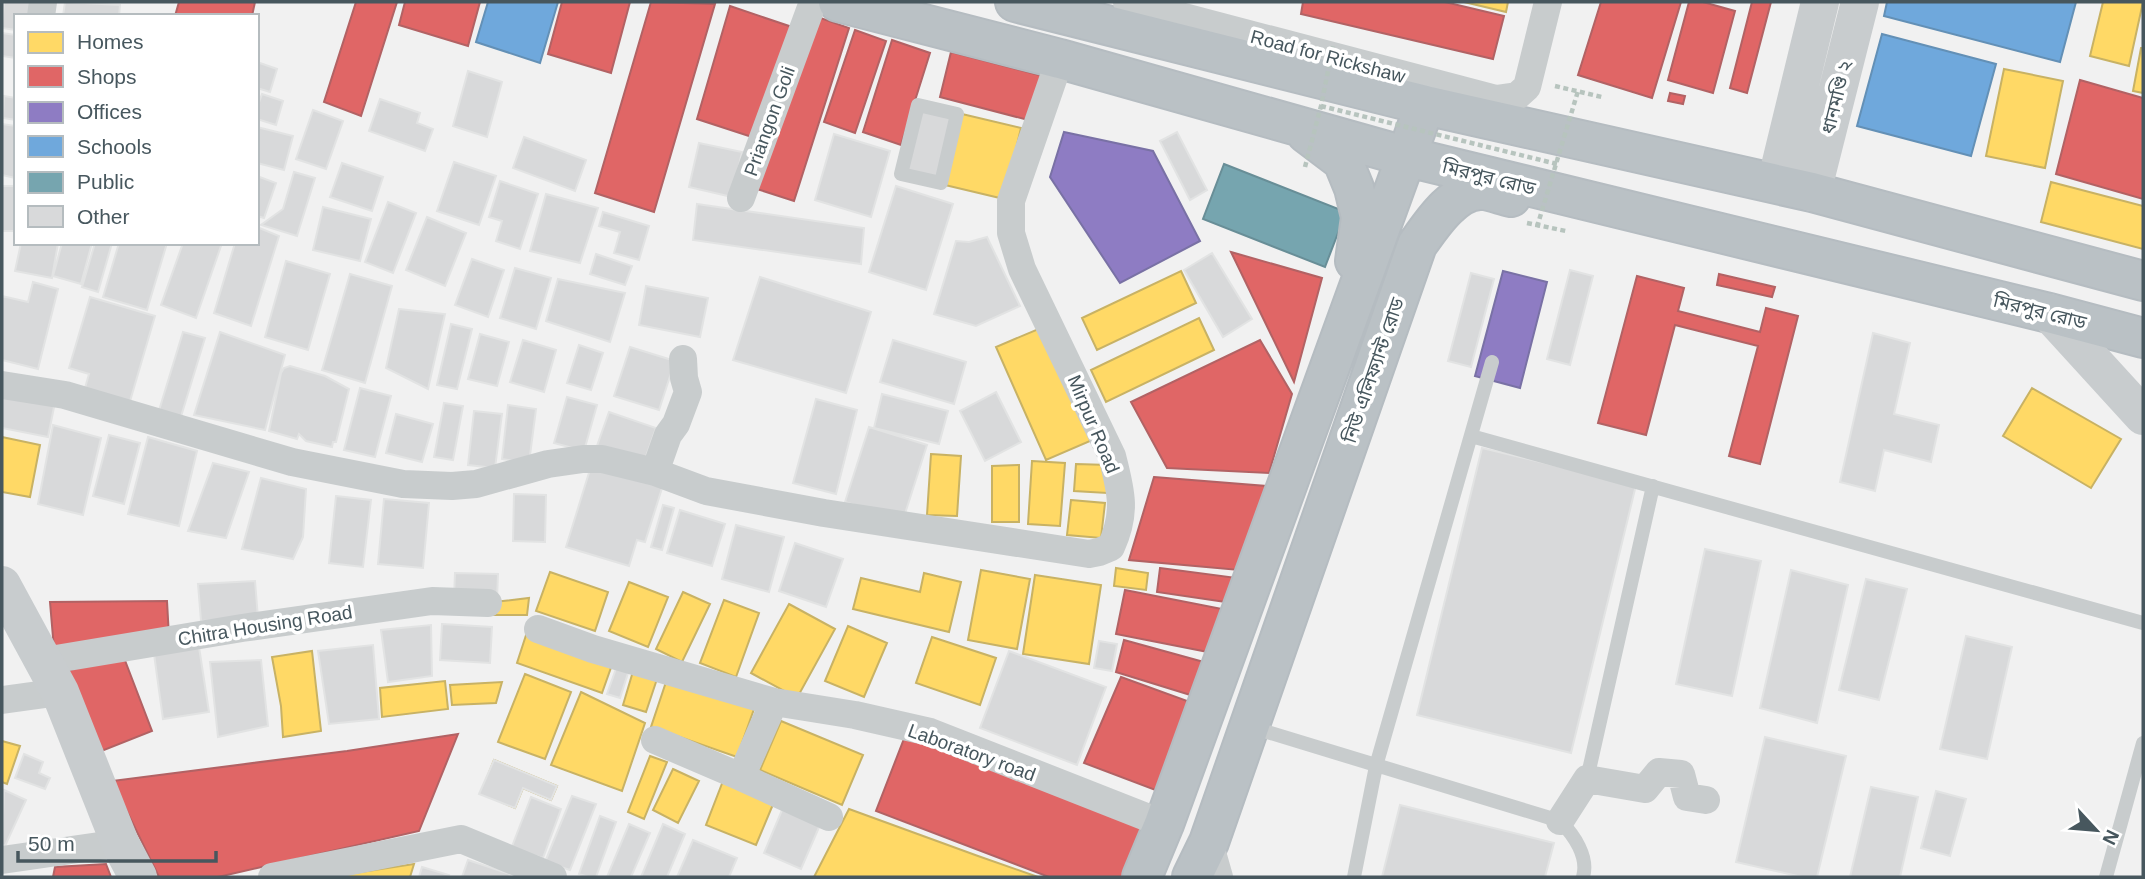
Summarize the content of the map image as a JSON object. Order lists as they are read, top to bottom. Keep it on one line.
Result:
{"streets":{"highway":["মিরপুর রোড","নিউ এলিফ্যান্ট রোড"],"main road":["ধানমণ্ডি ২"],"street":["Road for Rickshaw","Priangon Goli","Mirpur Road","Chitra Housing Road","Laboratory road"]},"crossings":[["মিরপুর রোড","নিউ এলিফ্যান্ট রোড"],["মিরপুর রোড","Mirpur Road"],["নিউ এলিফ্যান্ট রোড","Laboratory road"]],"legend":["Homes","Shops","Offices","Schools","Public","Other"],"scale_bar":"50 m","north":"bottom right"}
